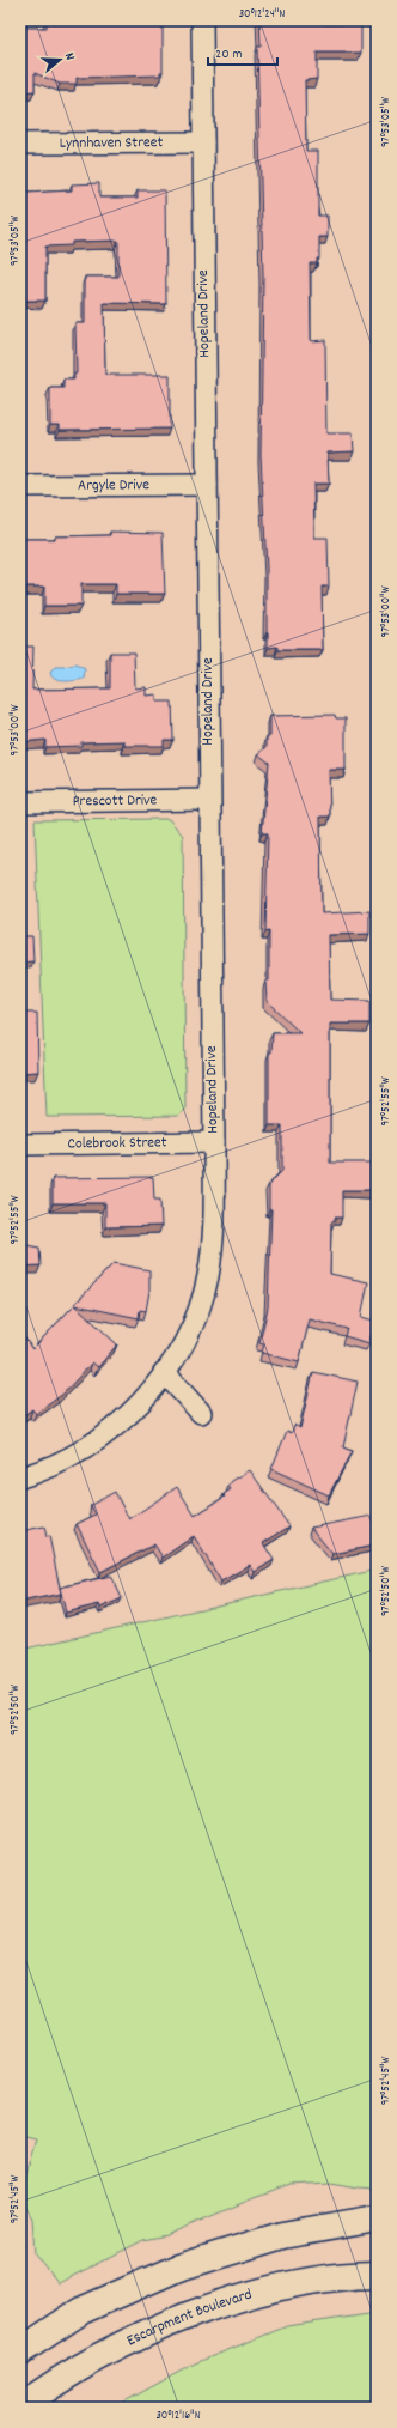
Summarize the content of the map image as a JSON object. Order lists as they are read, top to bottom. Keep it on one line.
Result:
{"streets":{"main road":["Escarpment Boulevard"],"street":["Lynnhaven Street","Hopeland Drive","Argyle Drive","Prescott Drive","Colebrook Street"]},"crossings":[["Lynnhaven Street","Hopeland Drive"],["Hopeland Drive","Argyle Drive"],["Hopeland Drive","Prescott Drive"],["Hopeland Drive","Colebrook Street"]],"scale_bar":"20 m","north":"right","coordinates":["30°12'24\"N","97°53'05\"W","97°53'00\"W","97°52'55\"W","97°52'50\"W","97°52'45\"W","30°12'16\"N"]}
